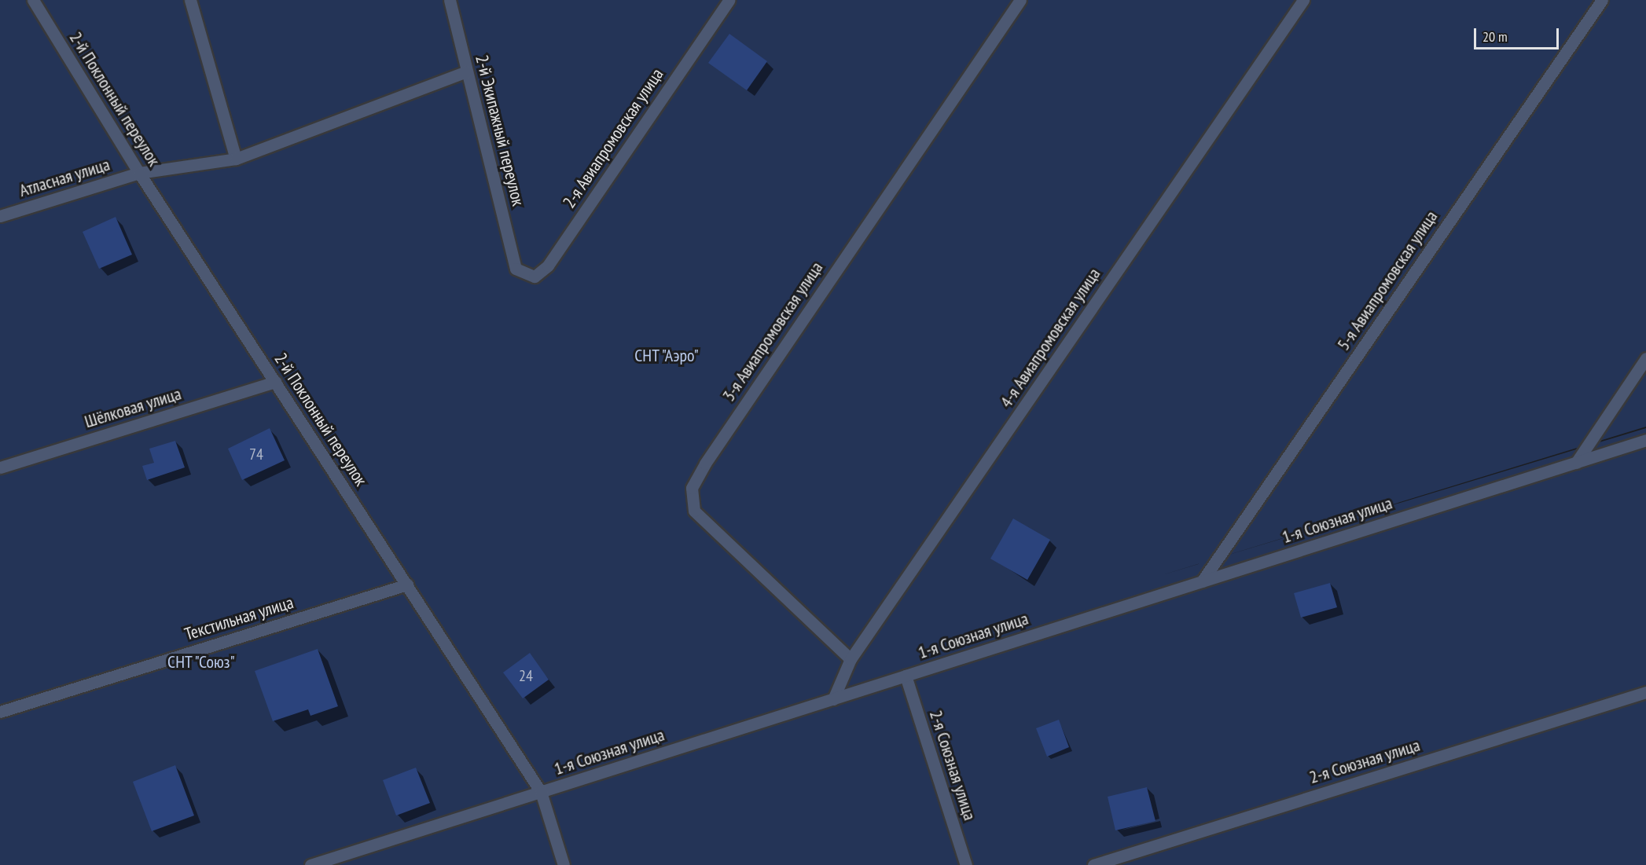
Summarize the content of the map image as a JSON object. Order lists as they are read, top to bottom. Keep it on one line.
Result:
{"streets":{"street":["2-й Поклонный переулок","2-й Экипажный переулок","2-я Авиапромовская улица","Атласная улица","5-я Авиапромовская улица","3-я Авиапромовская улица","4-я Авиапромовская улица","Шёлковая улица","1-я Союзная улица","Текстильная улица","2-я Союзная улица"]},"crossings":[["2-й Поклонный переулок","Атласная улица"],["2-й Поклонный переулок","Шёлковая улица"],["2-й Поклонный переулок","1-я Союзная улица"],["2-й Поклонный переулок","Текстильная улица"],["2-й Экипажный переулок","2-я Авиапромовская улица"],["2-й Экипажный переулок","Атласная улица"],["5-я Авиапромовская улица","1-я Союзная улица"],["3-я Авиапромовская улица","4-я Авиапромовская улица"],["4-я Авиапромовская улица","1-я Союзная улица"],["1-я Союзная улица","2-я Союзная улица"]],"parks":["СНТ \"Аэро\"","СНТ \"Союз\""],"house_numbers":["74","24"],"scale_bar":"20 m"}
